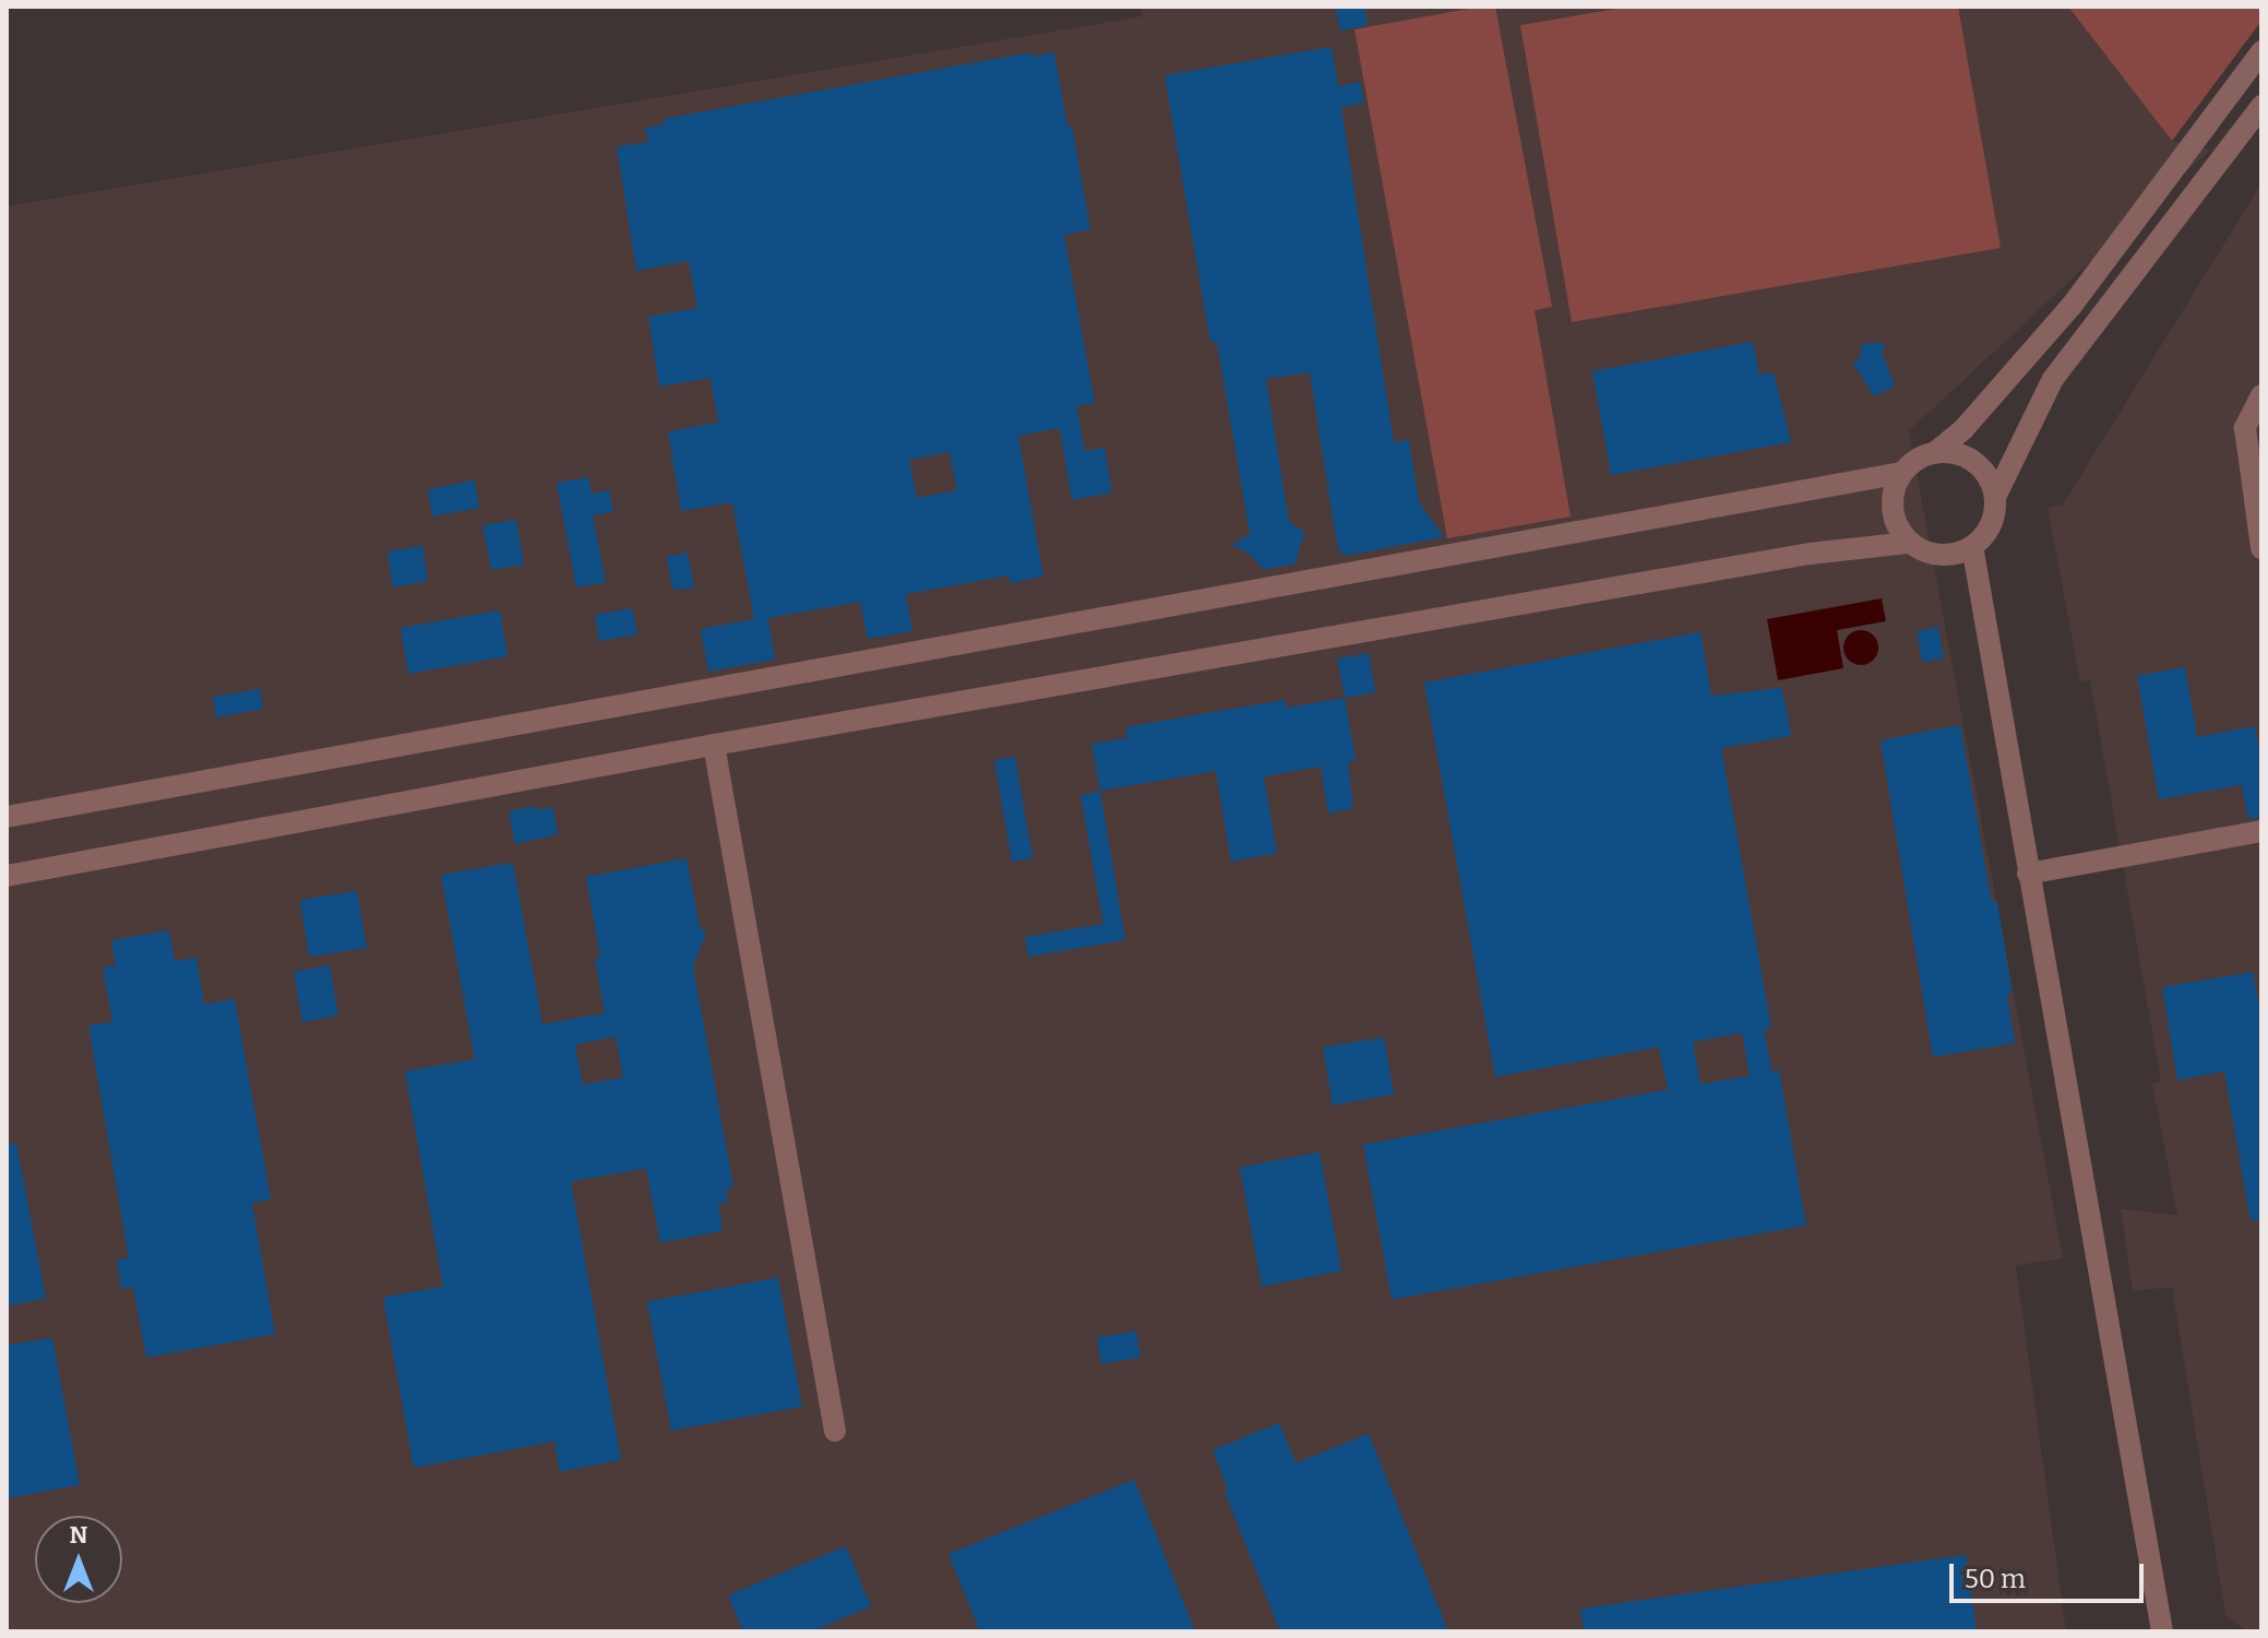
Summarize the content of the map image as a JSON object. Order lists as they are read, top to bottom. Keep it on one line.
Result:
{"scale_bar":"50 m","north":"top"}
